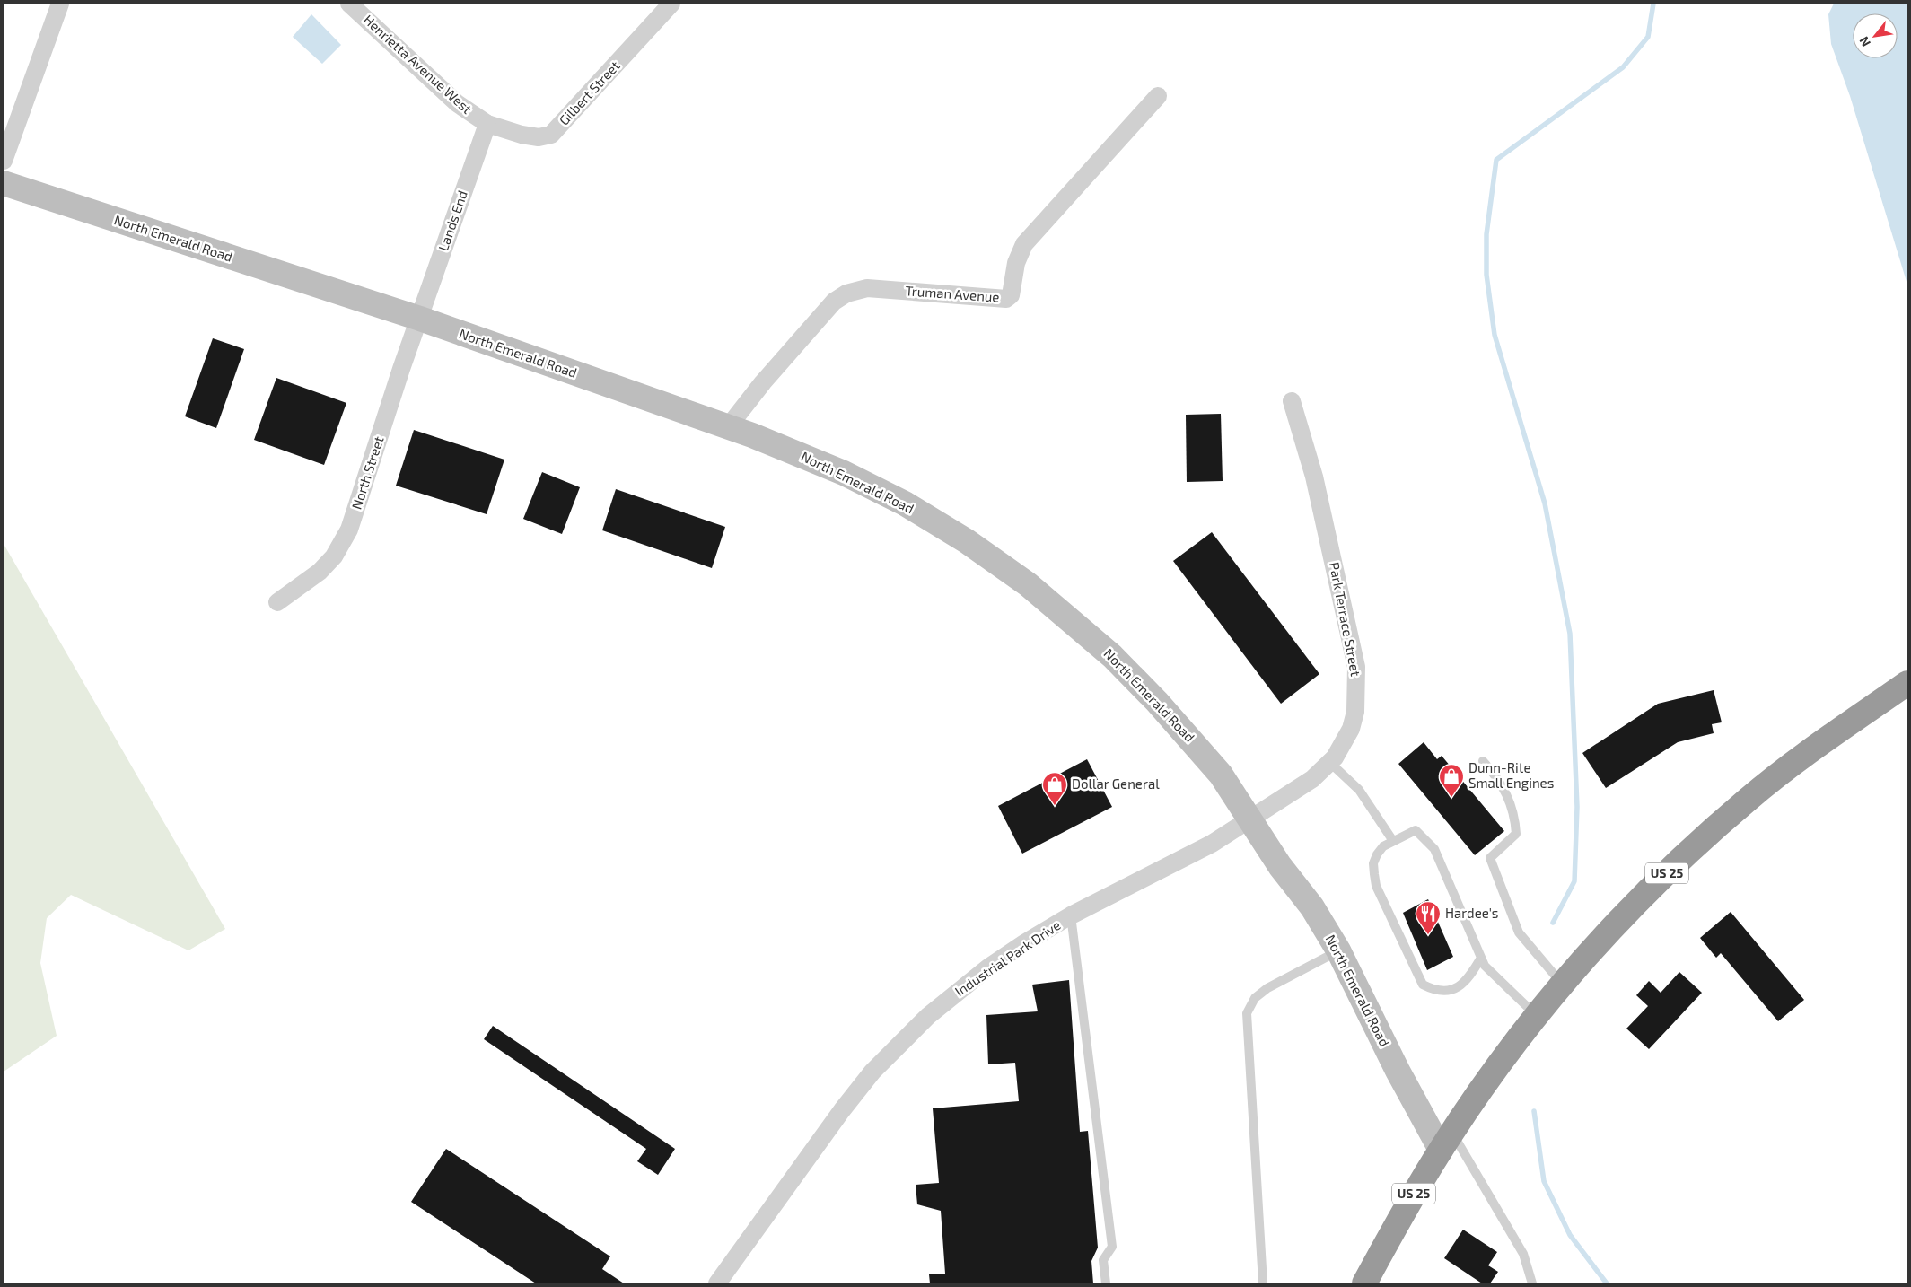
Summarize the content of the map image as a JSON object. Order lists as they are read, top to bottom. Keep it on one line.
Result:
{"streets":{"highway":["US 25"],"main road":["North Emerald Road"],"street":["Henrietta Avenue West","Gilbert Street","Lands End","Truman Avenue","North Street","Park Terrace Street","Industrial Park Drive"]},"crossings":[["Henrietta Avenue West","Gilbert Street"],["Henrietta Avenue West","Lands End"],["Gilbert Street","Lands End"],["Lands End","North Emerald Road"],["Lands End","North Street"],["North Emerald Road","Truman Avenue"],["North Emerald Road","North Street"],["North Emerald Road","Park Terrace Street"],["North Emerald Road","US 25"],["North Emerald Road","Industrial Park Drive"],["Park Terrace Street","Industrial Park Drive"]],"places":{"shop":["Dunn-Rite Small Engines","Dollar General"],"restaurant":["Hardee's"]},"north":"bottom left"}
